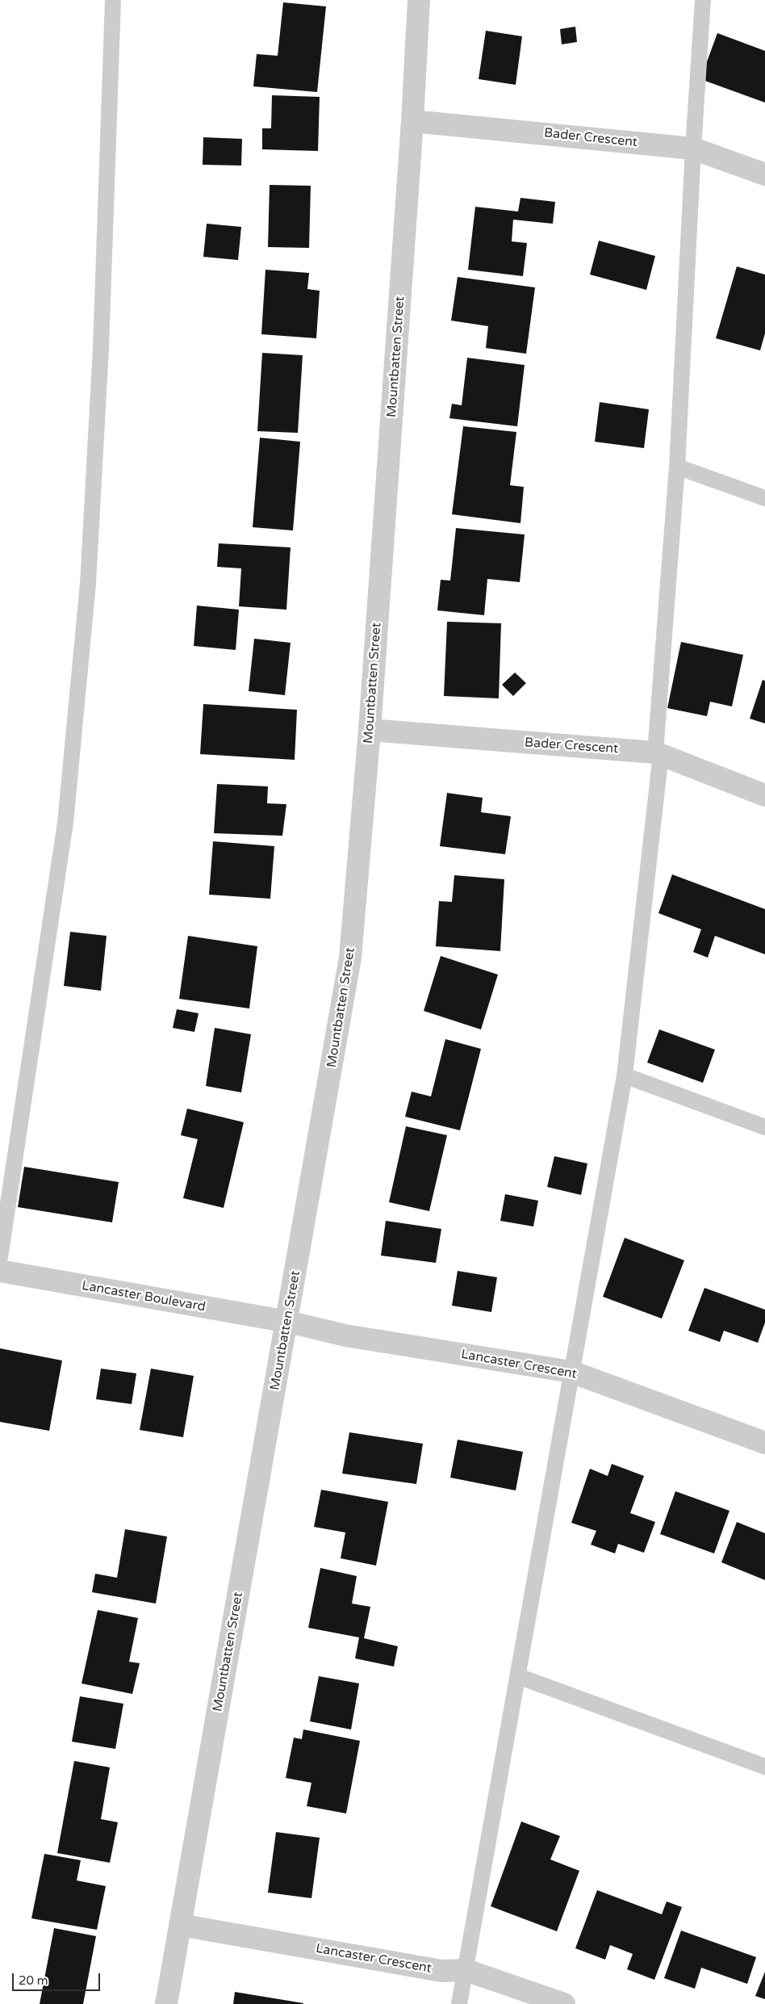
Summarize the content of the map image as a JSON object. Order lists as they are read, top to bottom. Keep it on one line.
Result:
{"streets":{"street":["Bader Crescent","Mountbatten Street","Lancaster Boulevard","Lancaster Crescent"]},"crossings":[["Bader Crescent","Mountbatten Street"],["Mountbatten Street","Lancaster Boulevard"],["Mountbatten Street","Lancaster Crescent"],["Lancaster Boulevard","Lancaster Crescent"]],"scale_bar":"20 m"}
